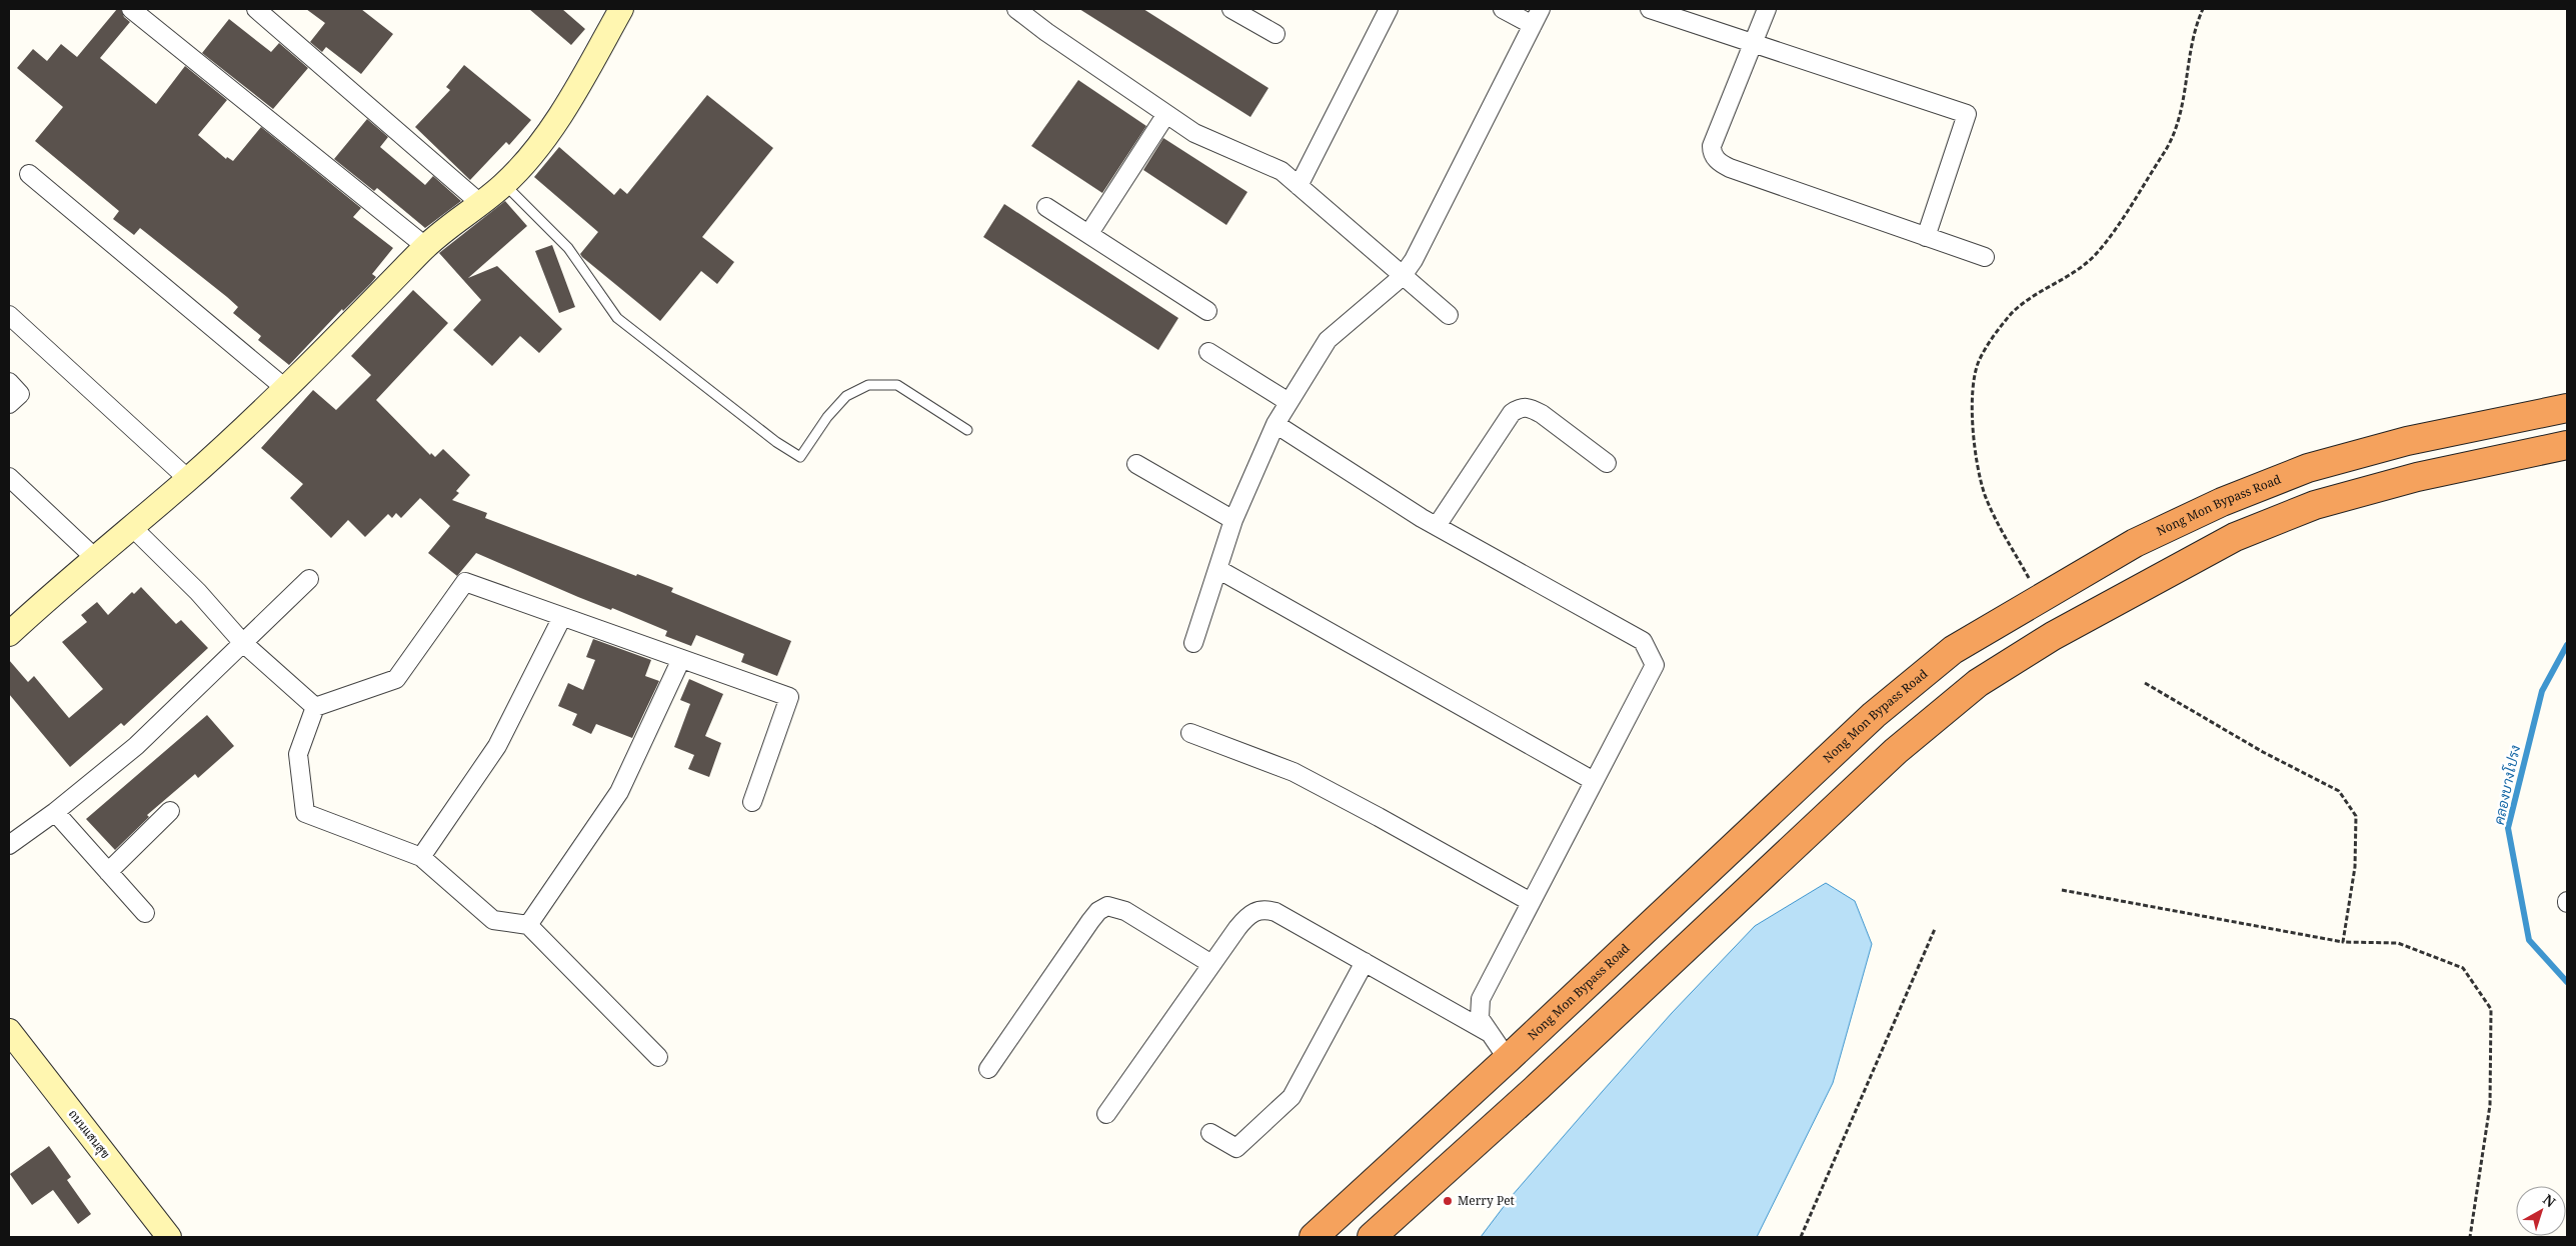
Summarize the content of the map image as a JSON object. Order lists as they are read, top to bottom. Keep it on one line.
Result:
{"streets":{"highway":["Nong Mon Bypass Road"],"street":["ถนนแสนสุข"]},"water":["คลองบางโปรง"],"places":["Merry Pet"],"north":"top right"}
